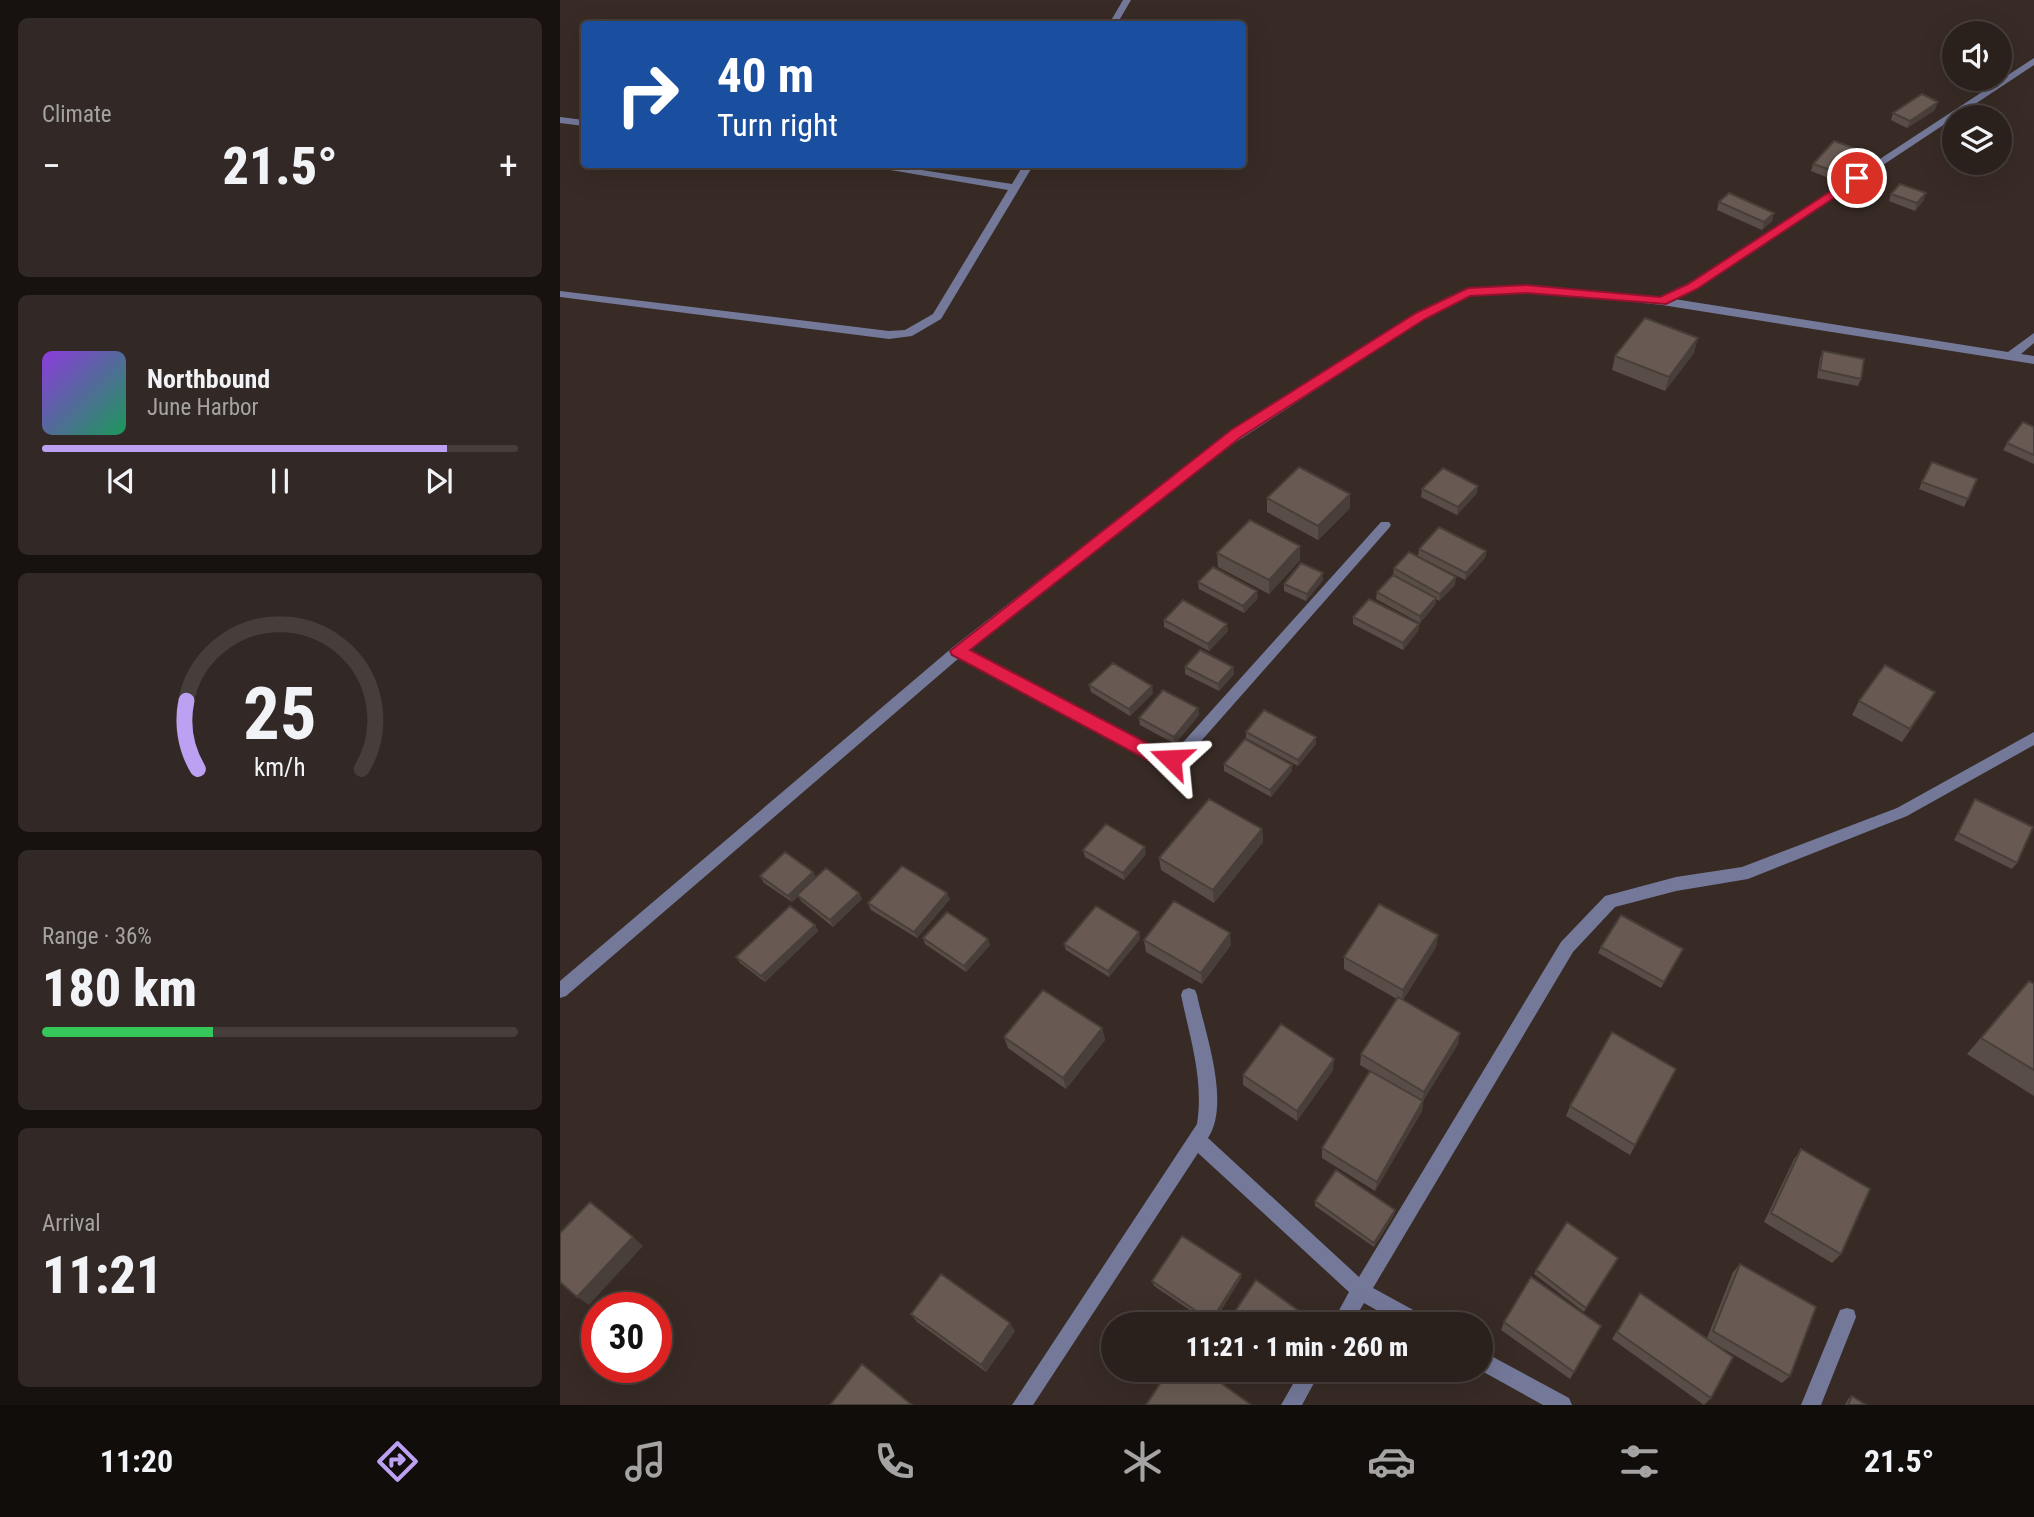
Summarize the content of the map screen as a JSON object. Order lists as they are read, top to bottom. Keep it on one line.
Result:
{"page":{"tile":["Climate",["Range · 36%","180 km"],["Arrival","11:21"]],"turn":["40 m","Turn right"],"heat":["−","21.5°","+"],"song":["Northbound","June Harbor"],"limit":"30","trip":"11:21 · 1 min · 260 m","tabs":["11:20","21.5°"],"gauge":["25","km/h"]}}
